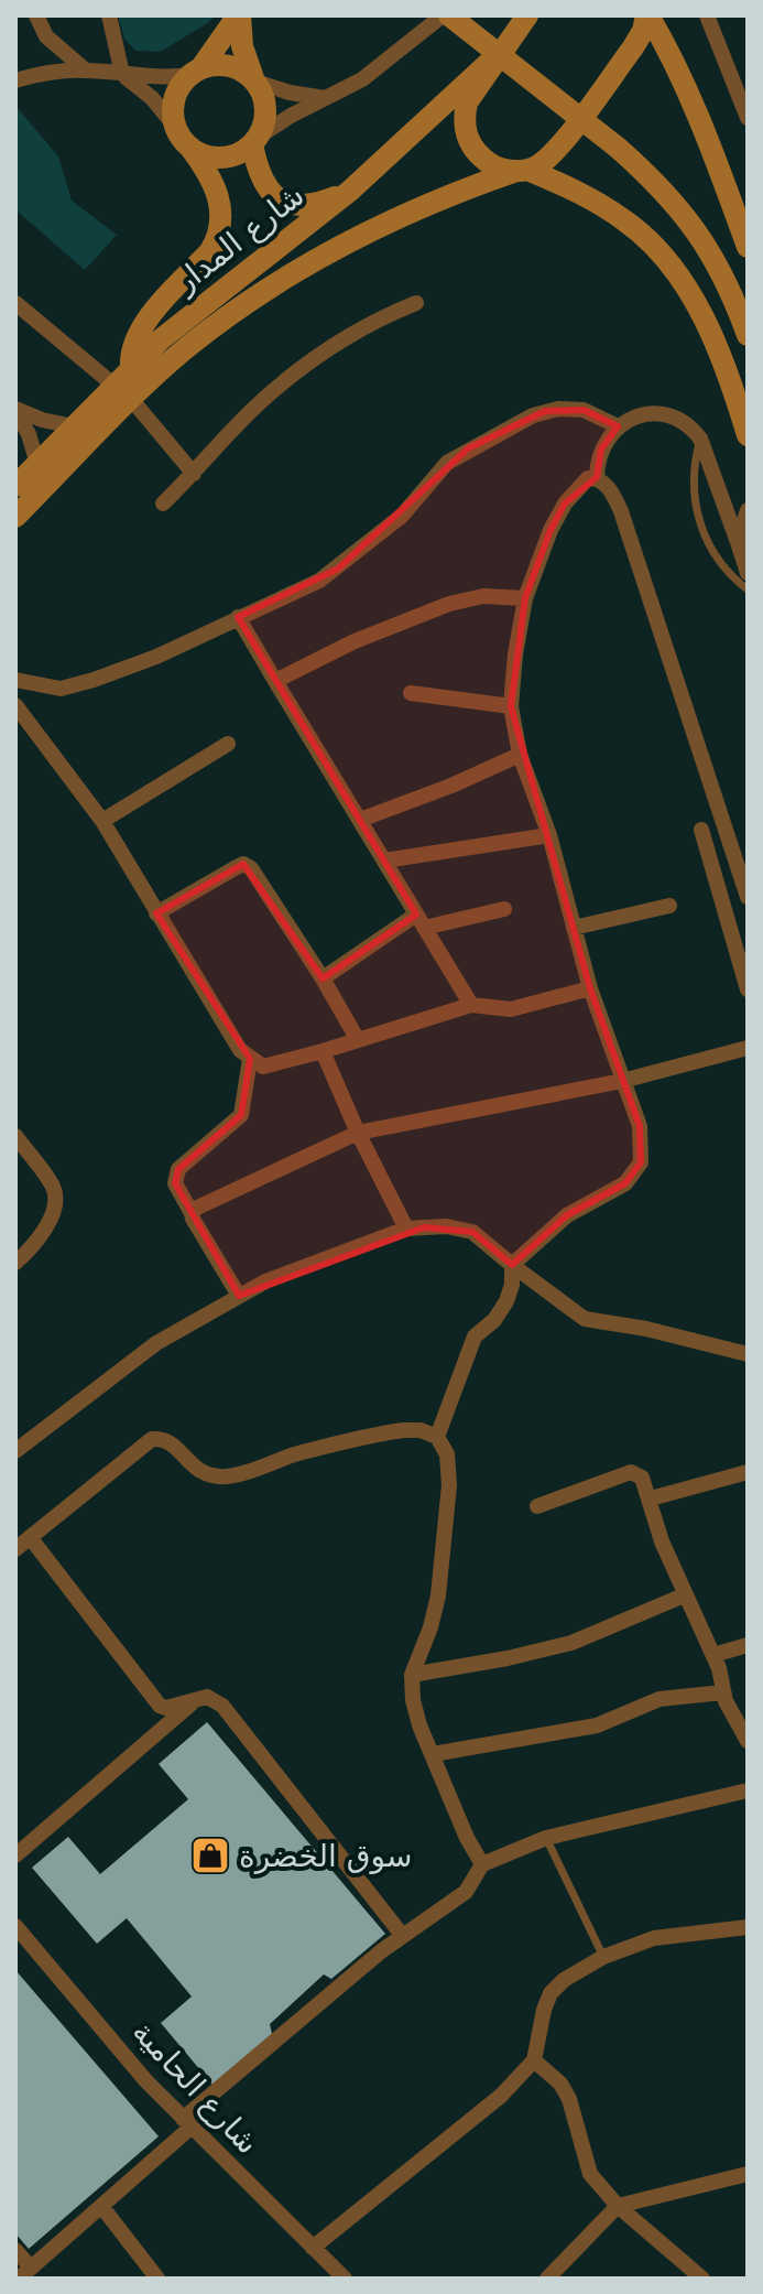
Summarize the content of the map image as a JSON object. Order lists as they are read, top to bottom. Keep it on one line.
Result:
{"streets":{"street":["شارع المدار","شارع الحامية"]},"places":{"shop":["سوق الخضرة"]}}
